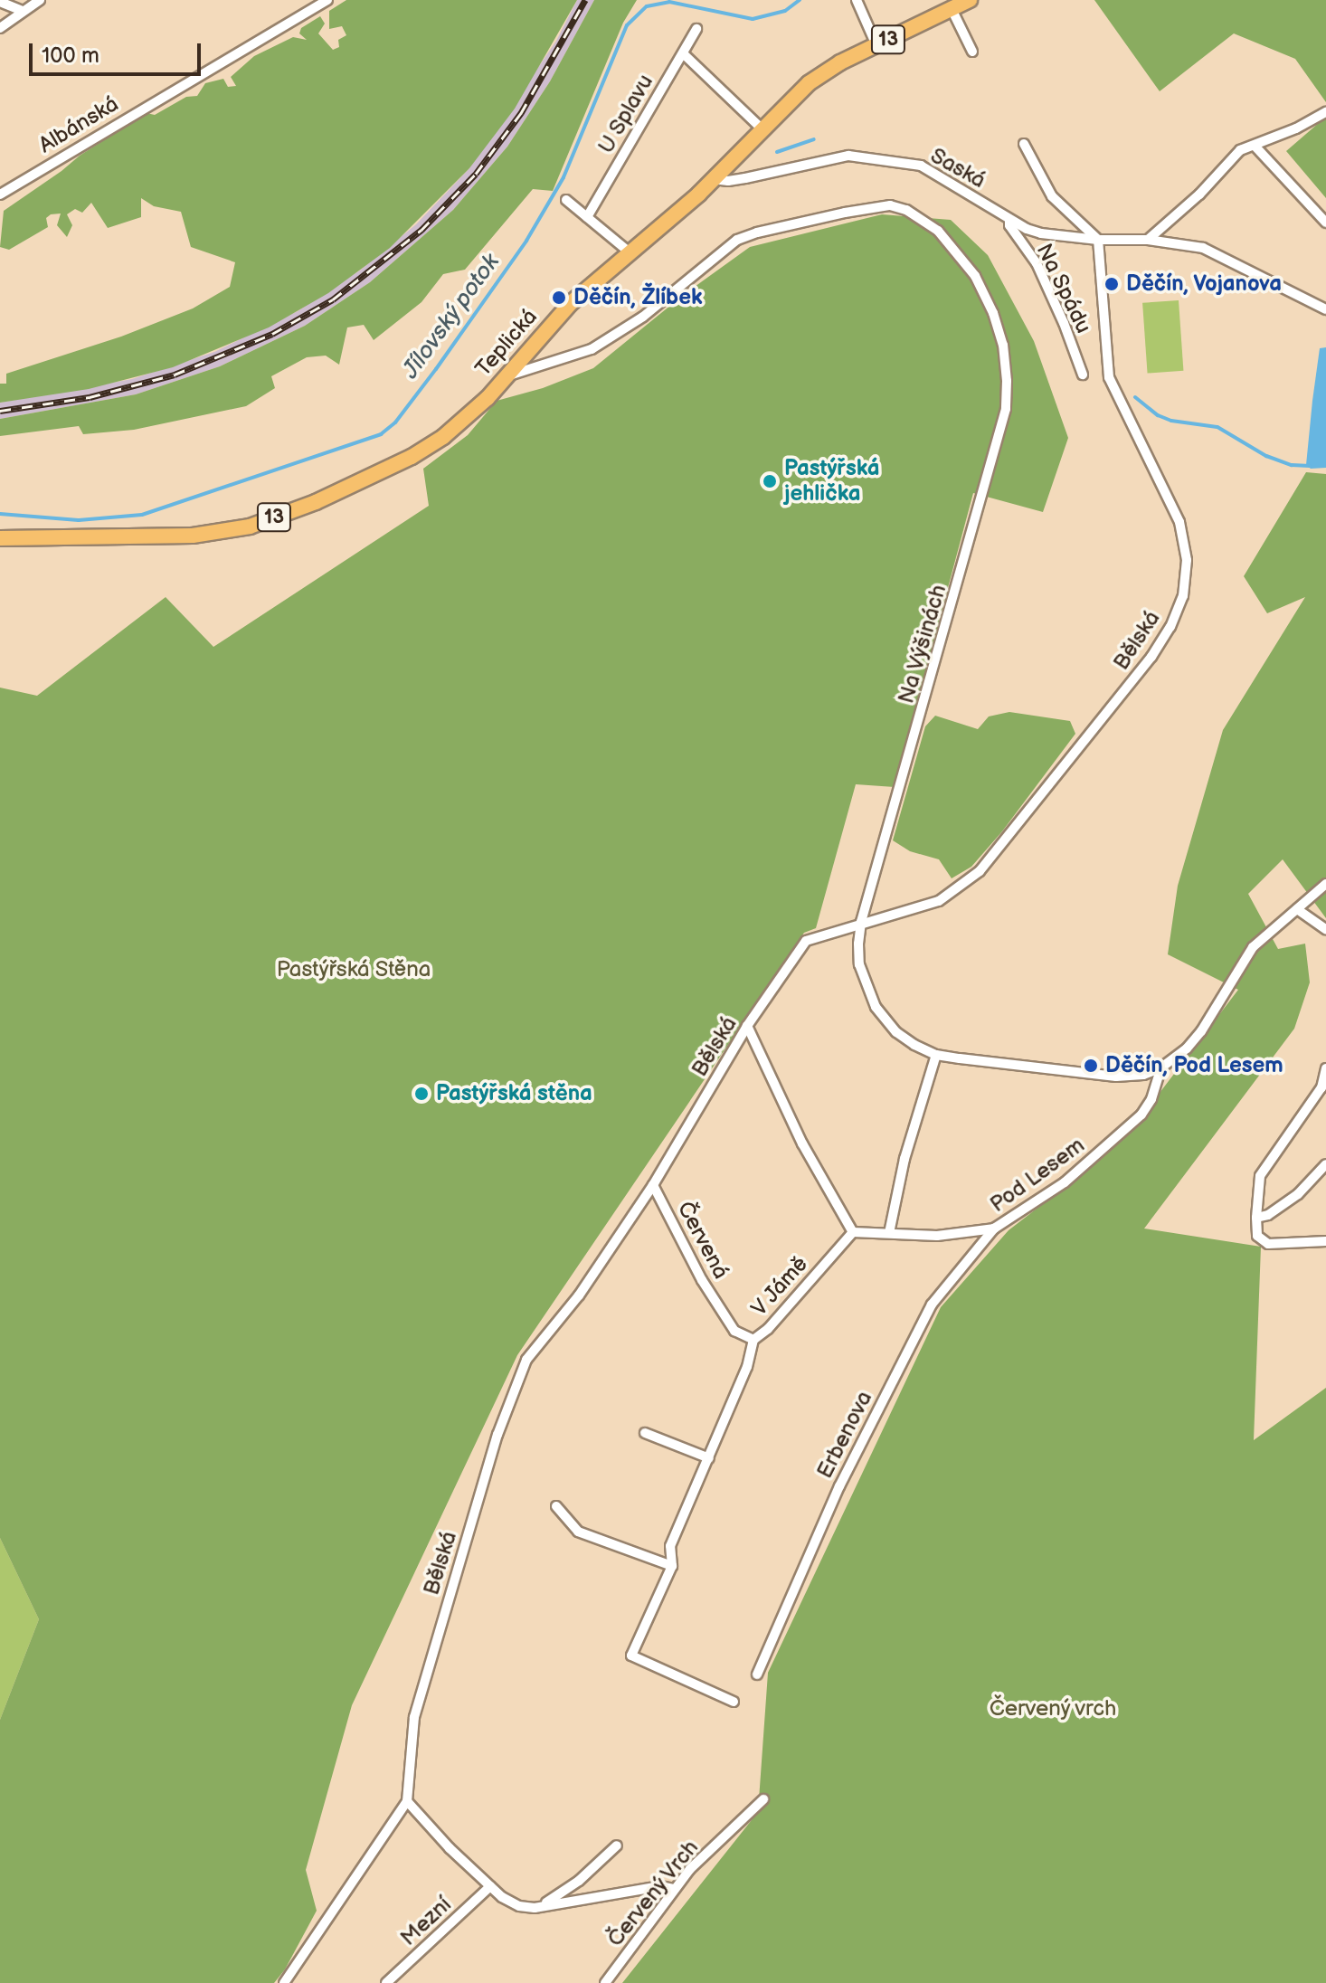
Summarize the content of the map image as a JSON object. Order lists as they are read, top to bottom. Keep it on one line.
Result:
{"streets":{"main road":["13","Teplická"],"street":["U Splavu","Albánská","Saská","Na Spádu","Bělská","Na Výšinách","Pod Lesem","Červená","V Jámě","Erbenova","Červený Vrch","Mezní"]},"crossings":[["Saská","Na Spádu"],["Saská","Teplická"],["Saská","Bělská"],["Teplická","Na Výšinách"],["Bělská","Na Výšinách"],["Bělská","Červená"],["Na Výšinách","Pod Lesem"],["Pod Lesem","Erbenova"],["Červená","V Jámě"]],"water":["Jílovský potok"],"parks":["Pastýřská Stěna","Červený vrch"],"places":["Děčín, Vojanova","Děčín, Žlíbek","Pastýřská jehlička","Děčín, Pod Lesem","Pastýřská stěna"],"scale_bar":"100 m"}
